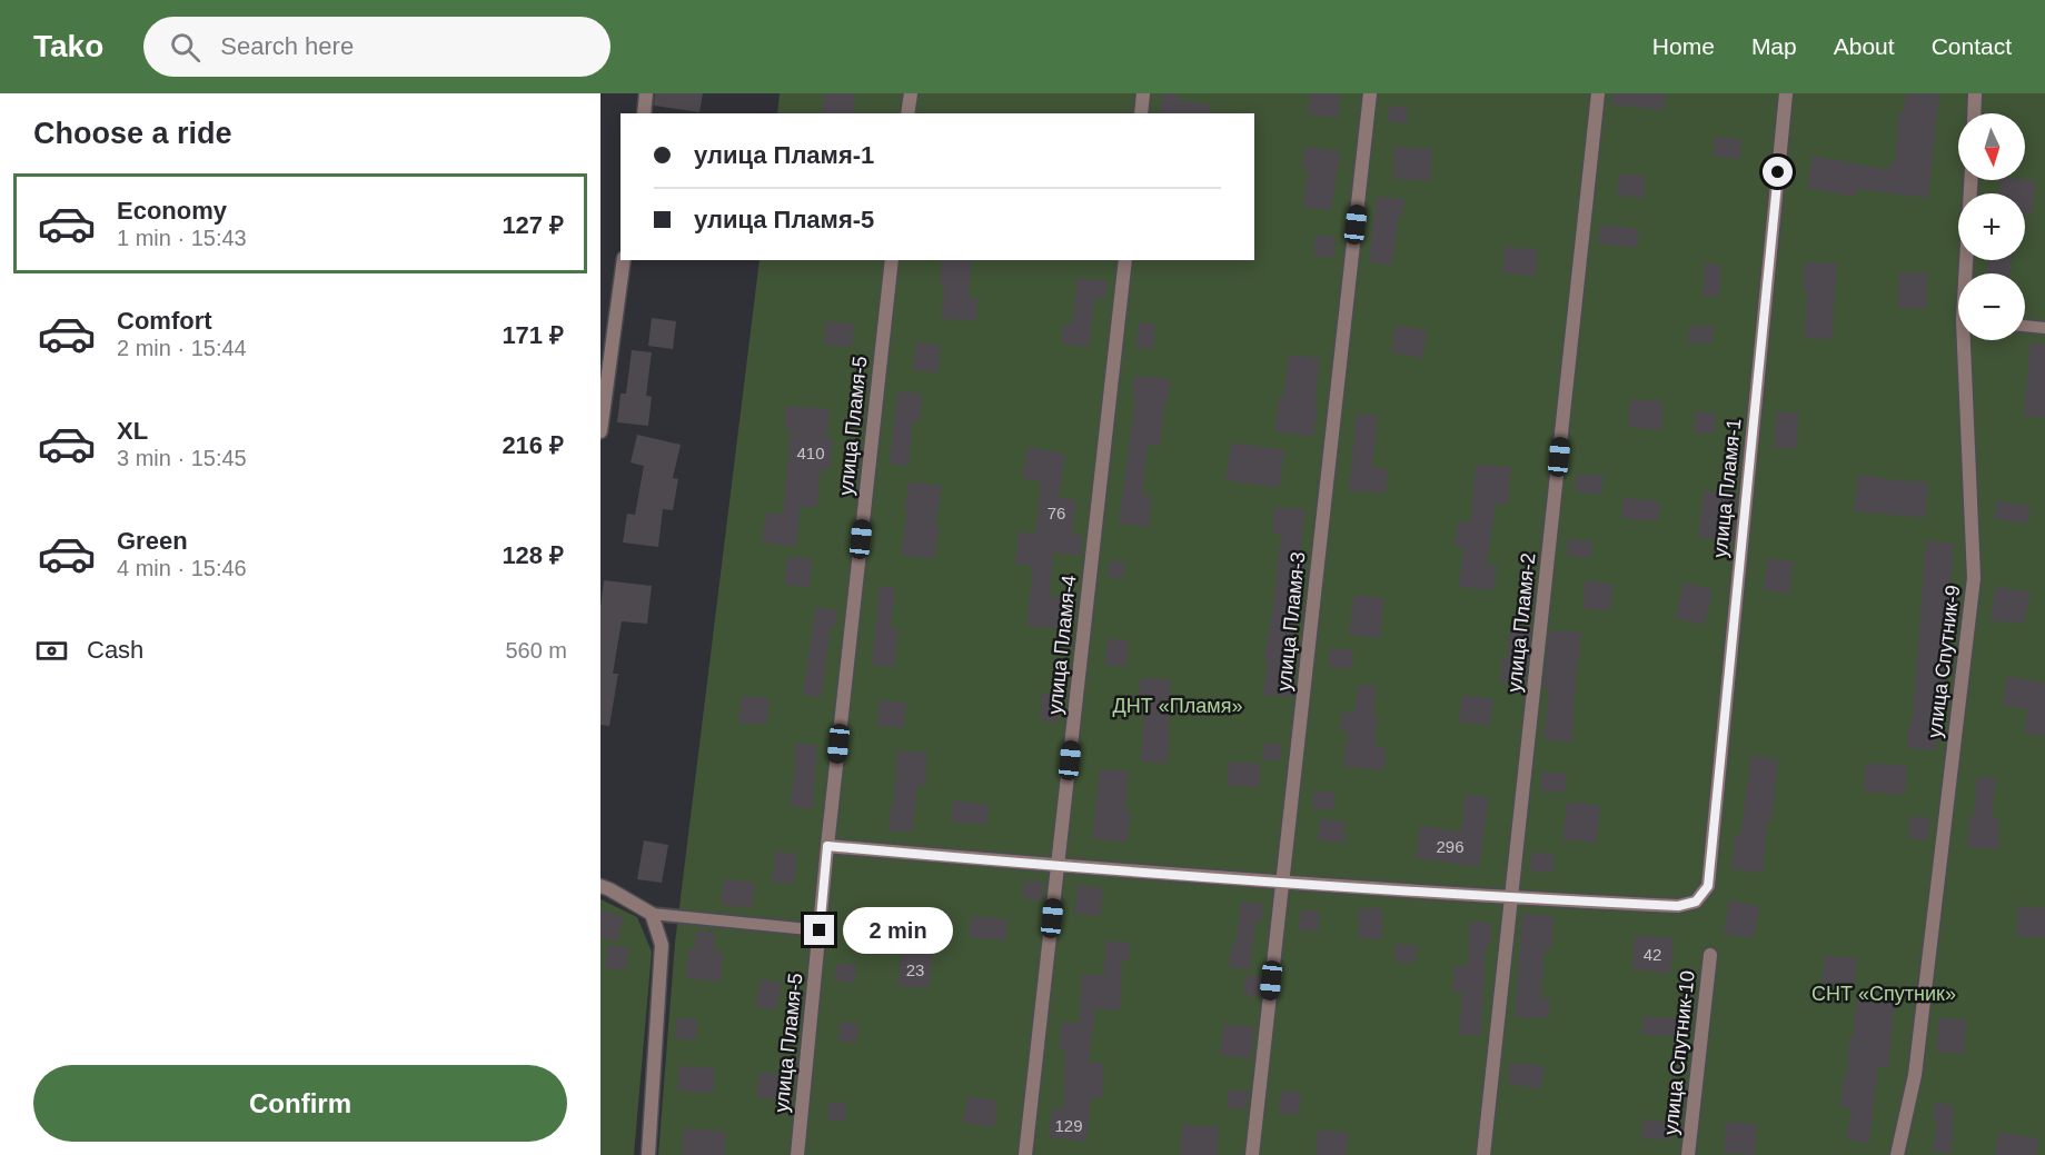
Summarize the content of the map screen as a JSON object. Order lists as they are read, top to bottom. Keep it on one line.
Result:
{"streets":{"street":["улица Пламя-5","улица Пламя-1","улица Пламя-3","улица Пламя-2","улица Пламя-4","улица Спутник-9","улица Спутник-10"]},"crossings":[["улица Пламя-1","улица Пламя-2"]],"parks":["ДНТ «Пламя»","СНТ «Спутник»"],"house_numbers":["410","76","296","42","23","129"],"north":"bottom","page":{"header":"Tako","search":"Search here","nav":["Home","Map","About","Contact"],"heading":"Choose a ride","map_buttons":["+","−"],"banner":["улица Пламя-1","улица Пламя-5"],"list":[{"name":"Economy","note":"1 min · 15:43","value":"127 ₽"},{"name":"Comfort","note":"2 min · 15:44","value":"171 ₽"},{"name":"XL","note":"3 min · 15:45","value":"216 ₽"},{"name":"Green","note":"4 min · 15:46","value":"128 ₽"}],"pay":["Cash","560 m"],"bubble":"2 min","buttons":"Confirm"}}
